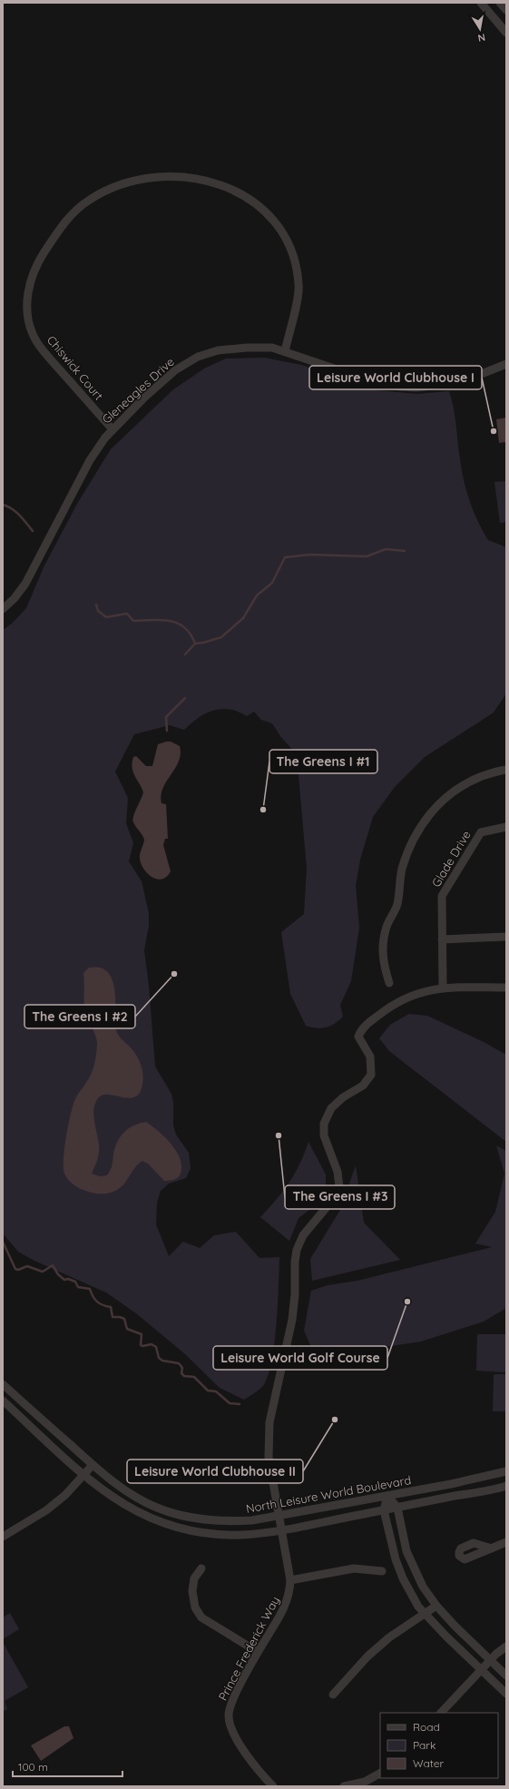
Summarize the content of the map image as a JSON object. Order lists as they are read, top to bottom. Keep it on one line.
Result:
{"streets":{"street":["Chiswick Court","Gleneagles Drive","Glade Drive","North Leisure World Boulevard","Prince Frederick Way"]},"crossings":[["Chiswick Court","Gleneagles Drive"],["Glade Drive","Prince Frederick Way"],["North Leisure World Boulevard","Prince Frederick Way"]],"places":["Leisure World Clubhouse I","The Greens I #1","The Greens I #2","The Greens I #3","Leisure World Golf Course","Leisure World Clubhouse II"],"legend":["Road","Park","Water"],"scale_bar":"100 m","north":"bottom"}
